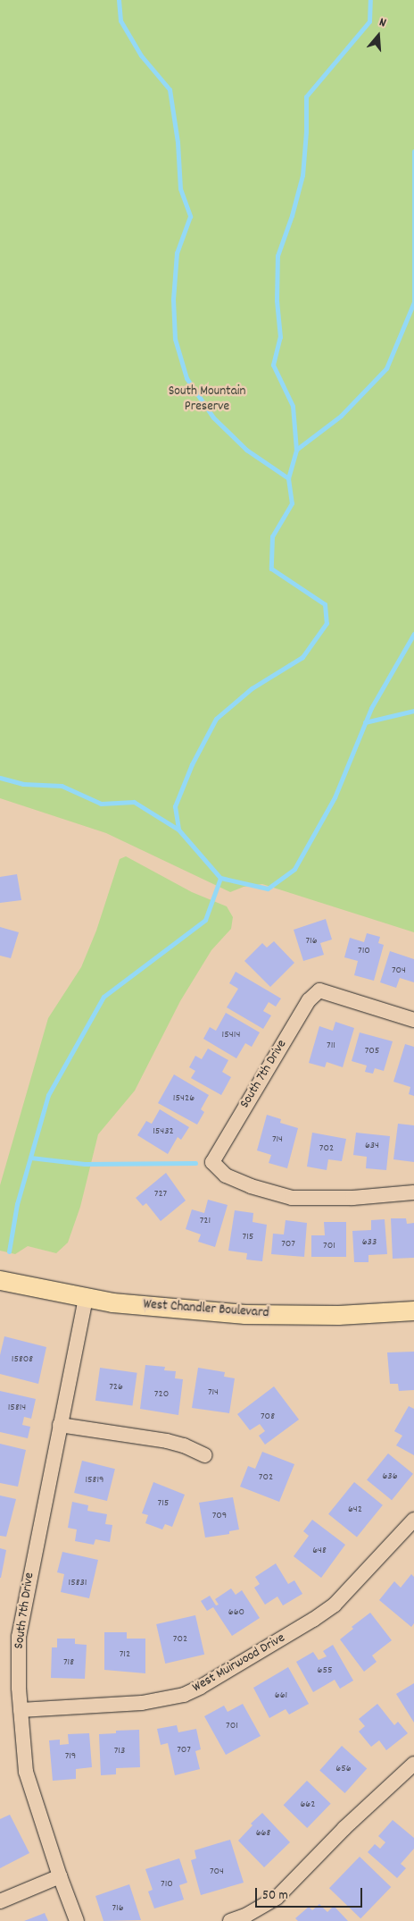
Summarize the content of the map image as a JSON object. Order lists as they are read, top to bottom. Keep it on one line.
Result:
{"streets":{"main road":["West Chandler Boulevard"],"street":["South 7th Drive","West Muirwood Drive"]},"crossings":[["South 7th Drive","West Chandler Boulevard"],["South 7th Drive","West Muirwood Drive"]],"parks":["South Mountain Preserve"],"house_numbers":["716","710","704","15414","711","705","15426","15432","714","634","702","727","721","715","633","707","701","15808","726","714","720","15814","708","636","702","15819","715","642","709","648","15831","660","702","712","718","655","661","701","707","713","719","656","662","668","704","710","716"],"scale_bar":"50 m","north":"top"}
